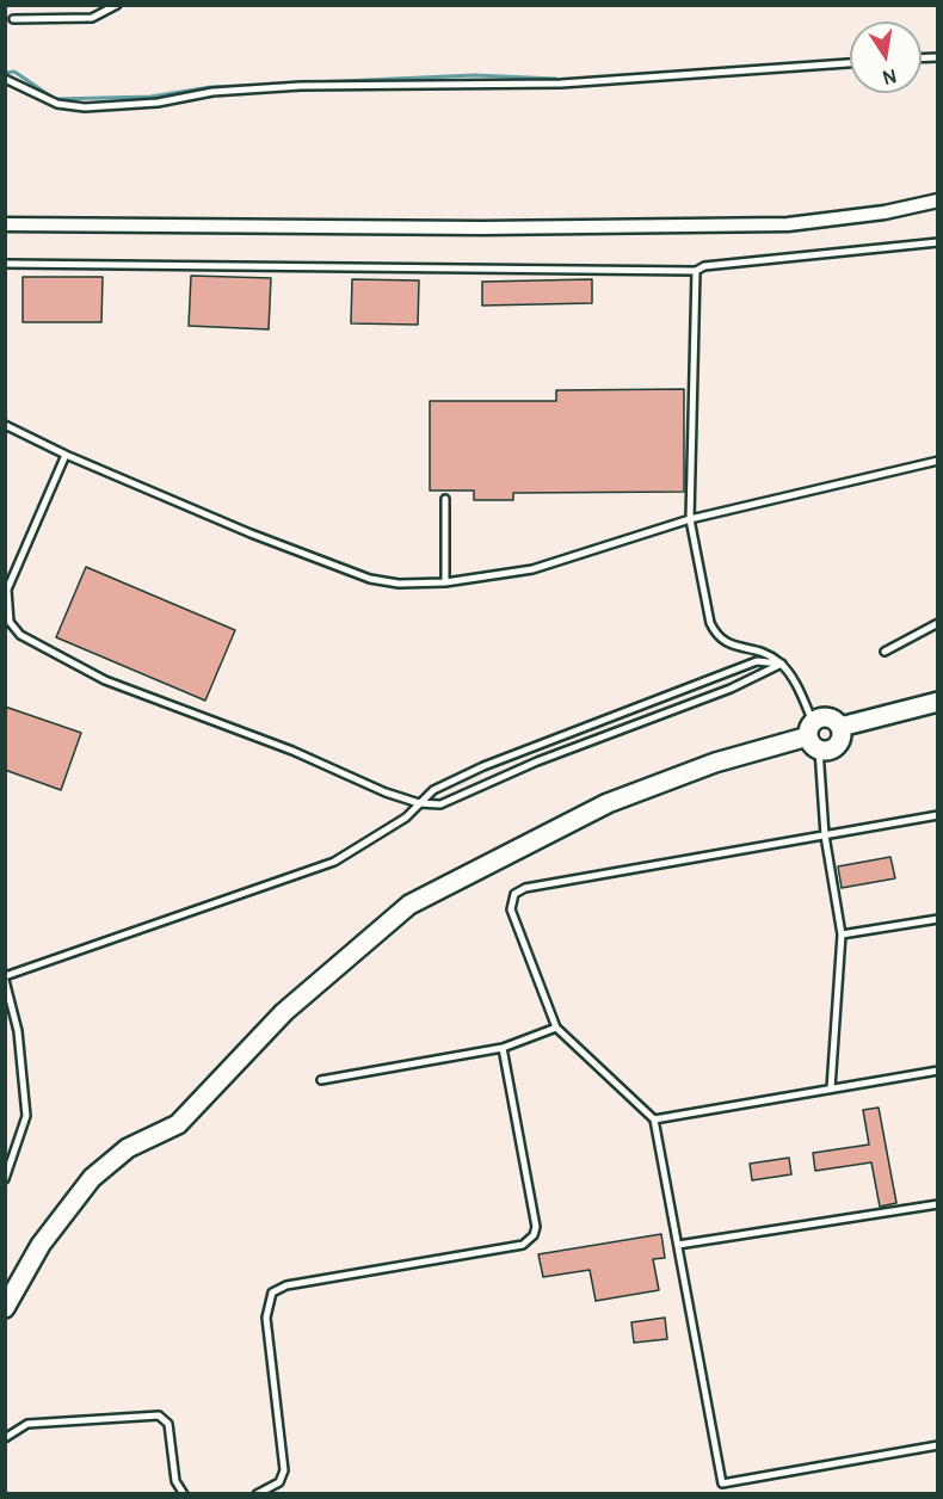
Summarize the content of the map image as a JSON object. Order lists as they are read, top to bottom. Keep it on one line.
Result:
{"north":"bottom"}
